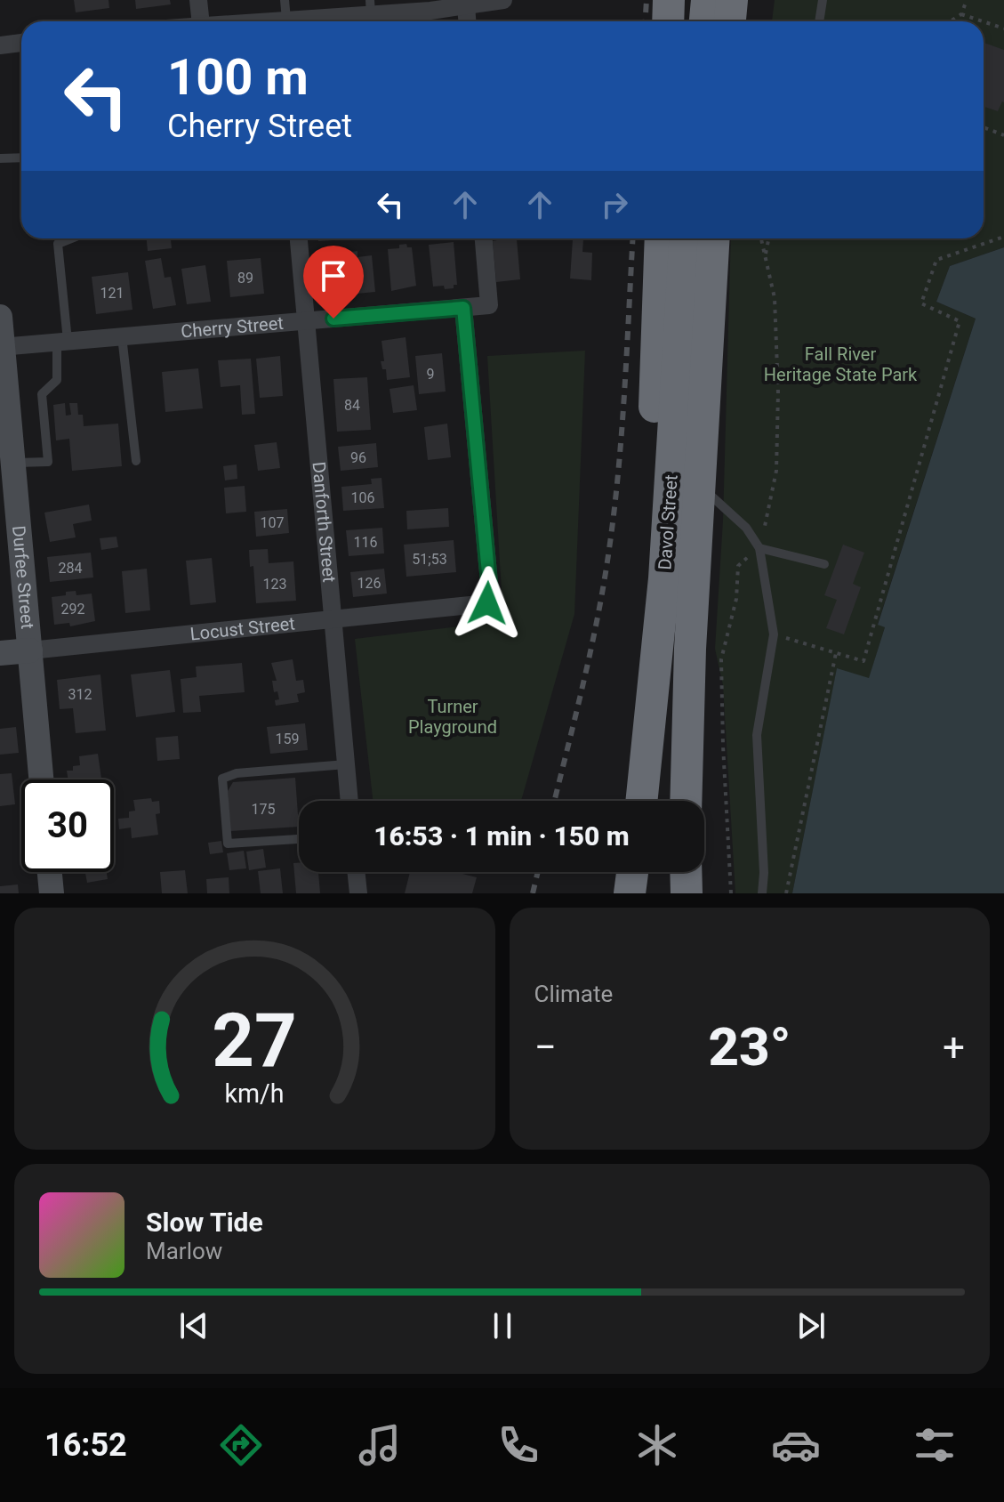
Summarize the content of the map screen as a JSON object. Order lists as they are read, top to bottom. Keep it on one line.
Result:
{"streets":{"highway":["Davol Street"],"main road":["Durfee Street","Locust Street"],"street":["Cherry Street","Danforth Street"]},"crossings":[["Cherry Street","Danforth Street"],["Cherry Street","Durfee Street"],["Cherry Street","Locust Street"],["Danforth Street","Locust Street"],["Durfee Street","Locust Street"]],"parks":["Fall River Heritage State Park","Turner Playground"],"house_numbers":["89","121","9","84","96","106","107","116","51;53","284","126","123","292","312","159","175"],"page":{"turn":["100 m","Cherry Street"],"limit":"30","trip":"16:53 · 1 min · 150 m","tile":"Climate","heat":["−","23°","+"],"song":["Slow Tide","Marlow"],"tabs":"16:52","gauge":["27","km/h"]}}
